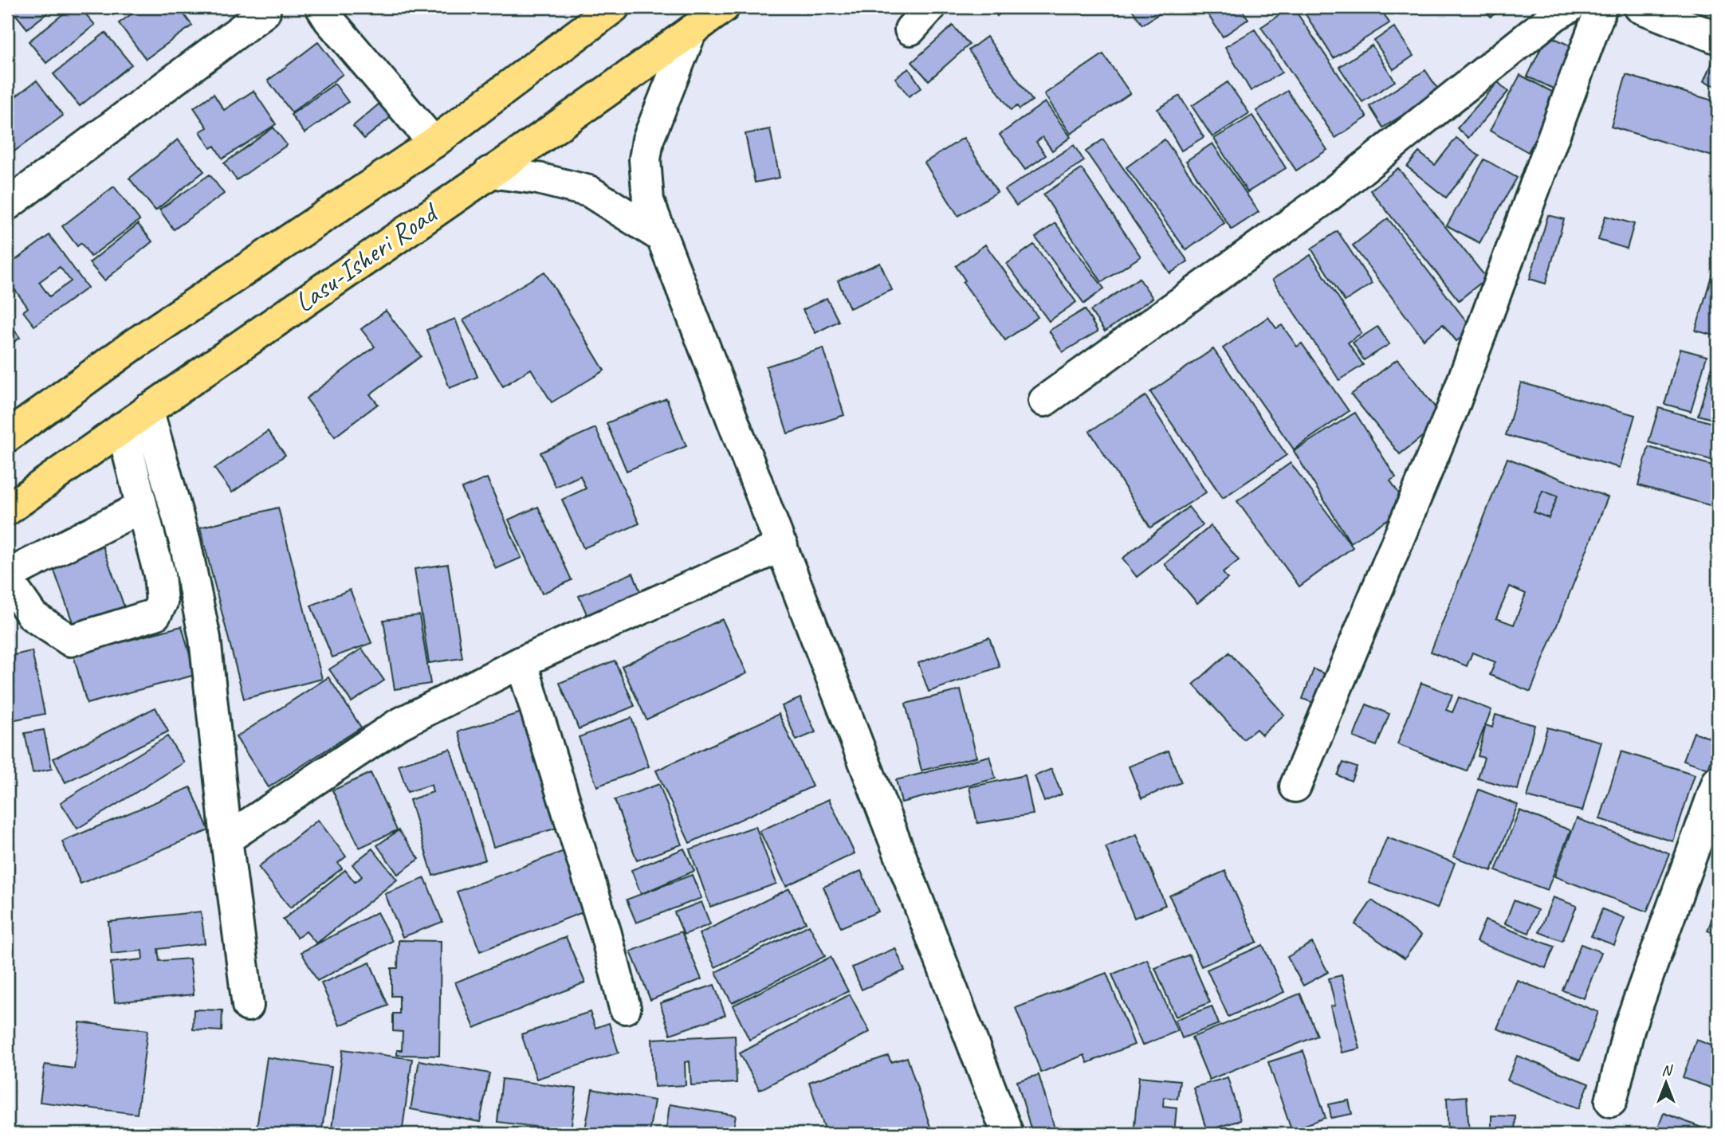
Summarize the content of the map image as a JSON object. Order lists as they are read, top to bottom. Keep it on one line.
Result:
{"streets":{"main road":["Lasu-Isheri Road"]},"north":"top"}
